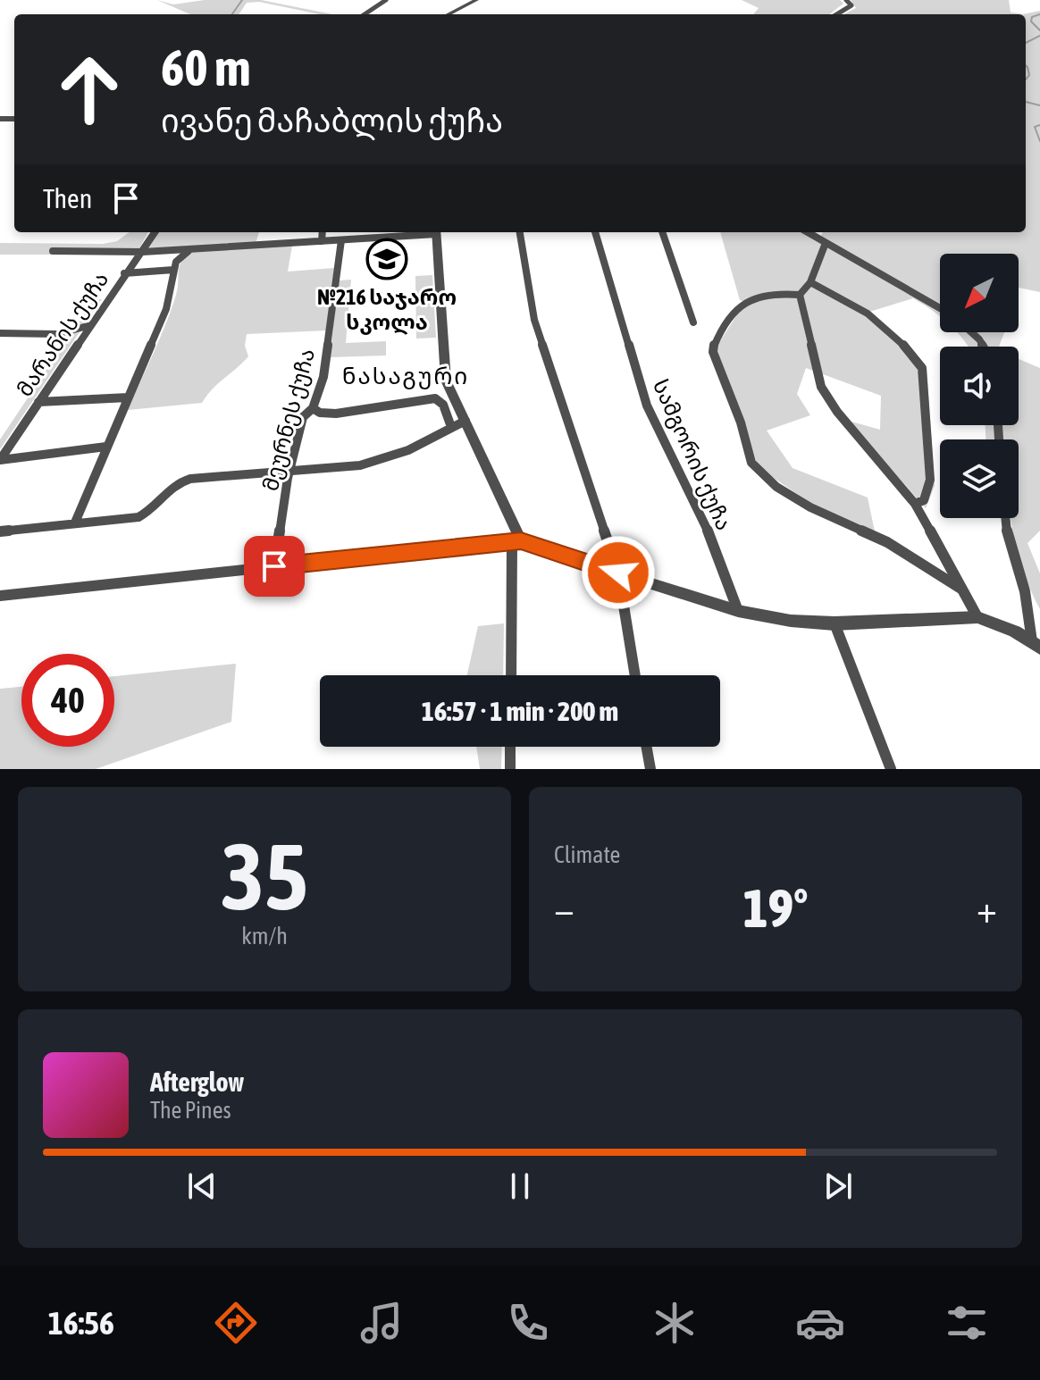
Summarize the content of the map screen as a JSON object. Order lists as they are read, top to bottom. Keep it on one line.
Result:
{"streets":{"street":["მარანის ქუჩა","მეურნეს ქუჩა","სამგორის ქუჩა"]},"districts":["ნასაგური"],"places":{"school or university":["№216 საჯარო სკოლა"]},"north":"bottom left","page":{"turn":["60 m","ივანე მაჩაბლის ქუჩა"],"then":"Then","limit":"40","trip":"16:57 · 1 min · 200 m","tile":[["35","km/h"],"Climate"],"heat":["−","19°","+"],"song":["Afterglow","The Pines"],"tabs":"16:56"}}
